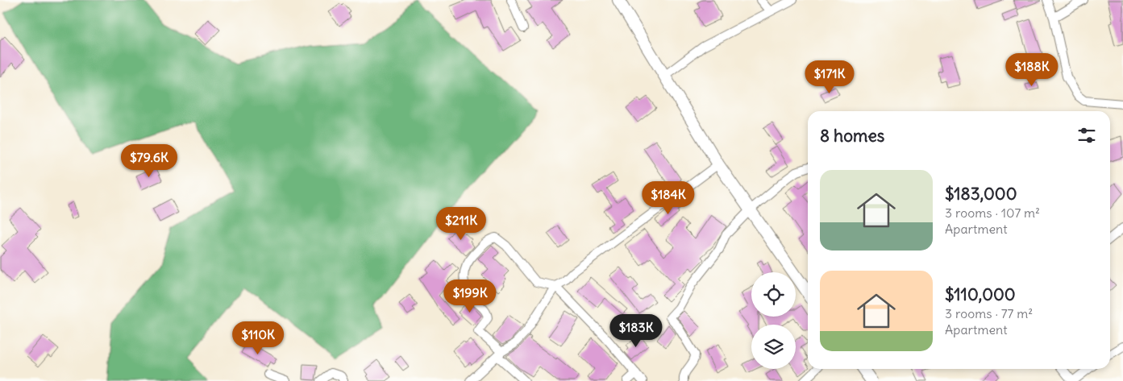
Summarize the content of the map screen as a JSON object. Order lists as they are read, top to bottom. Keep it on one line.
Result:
{"page":{"price":["$188K","$171K","$79.6K","$184K","$211K","$199K","$183K","$110K"],"heading":"8 homes","list":[{"name":"$183,000","note":"3 rooms · 107 m² · Apartment"},{"name":"$110,000","note":"3 rooms · 77 m² · Apartment"}]}}
